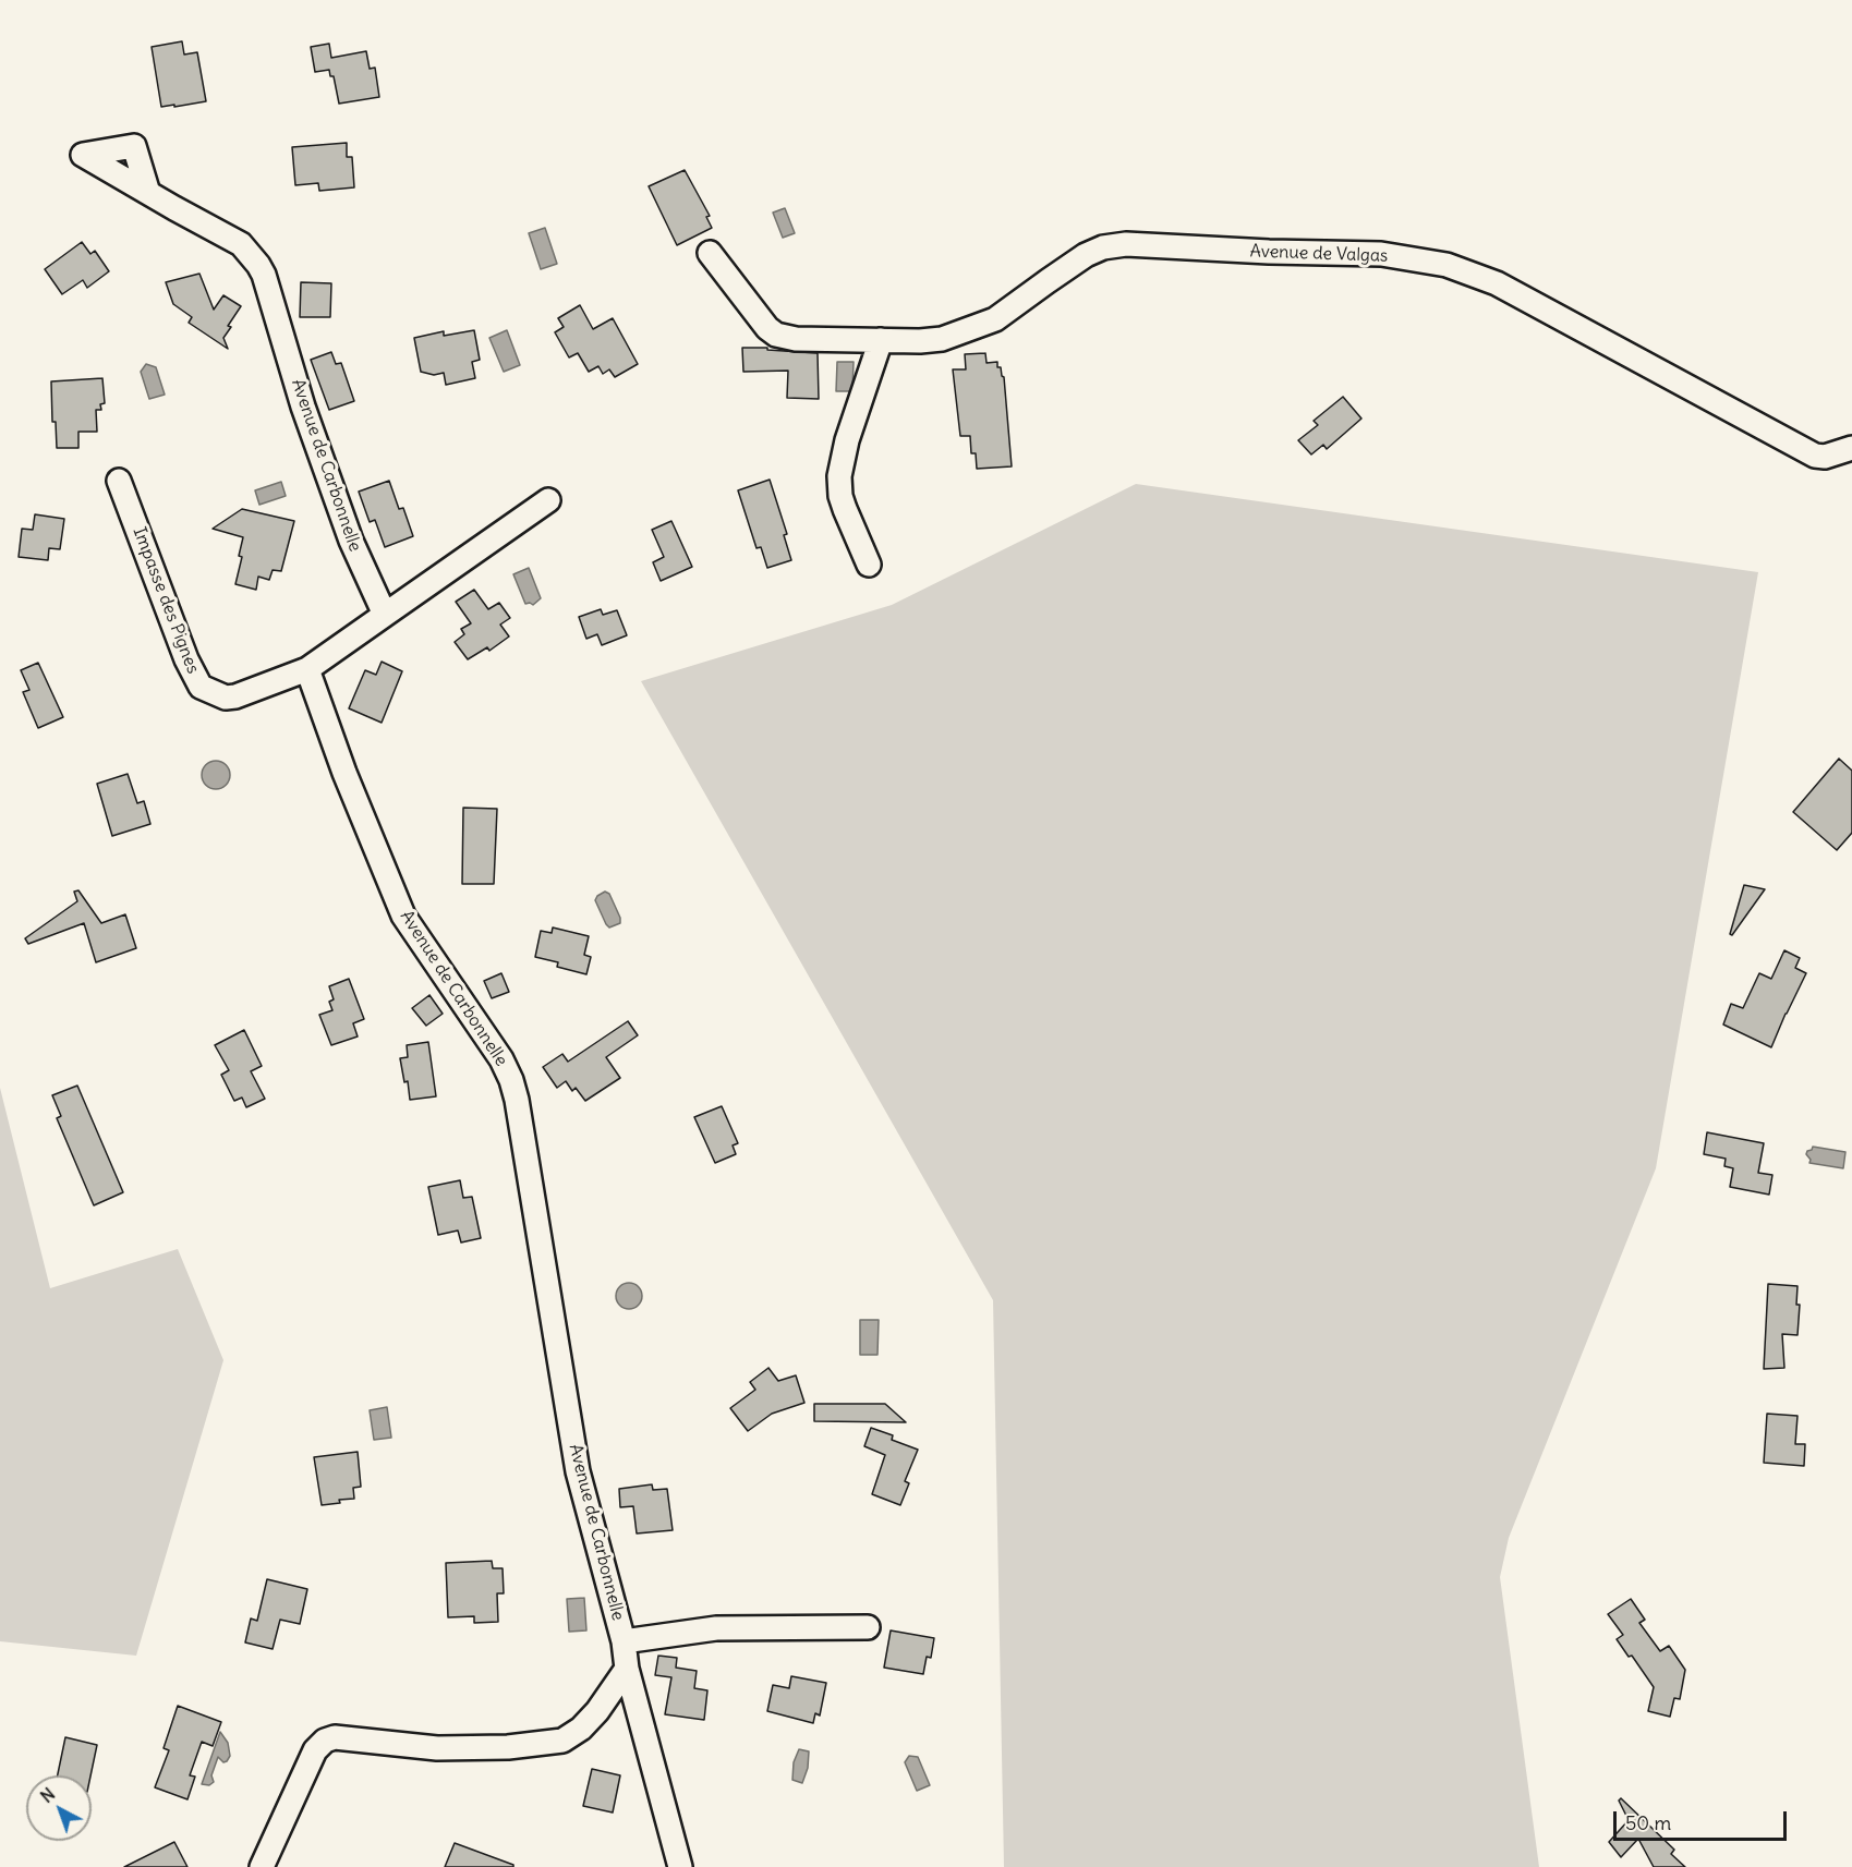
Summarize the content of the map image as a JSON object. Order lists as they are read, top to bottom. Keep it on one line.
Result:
{"streets":{"street":["Avenue de Valgas","Avenue de Carbonnelle","Impasse des Pignes"]},"crossings":[["Avenue de Carbonnelle","Impasse des Pignes"]],"scale_bar":"50 m","north":"top left"}
